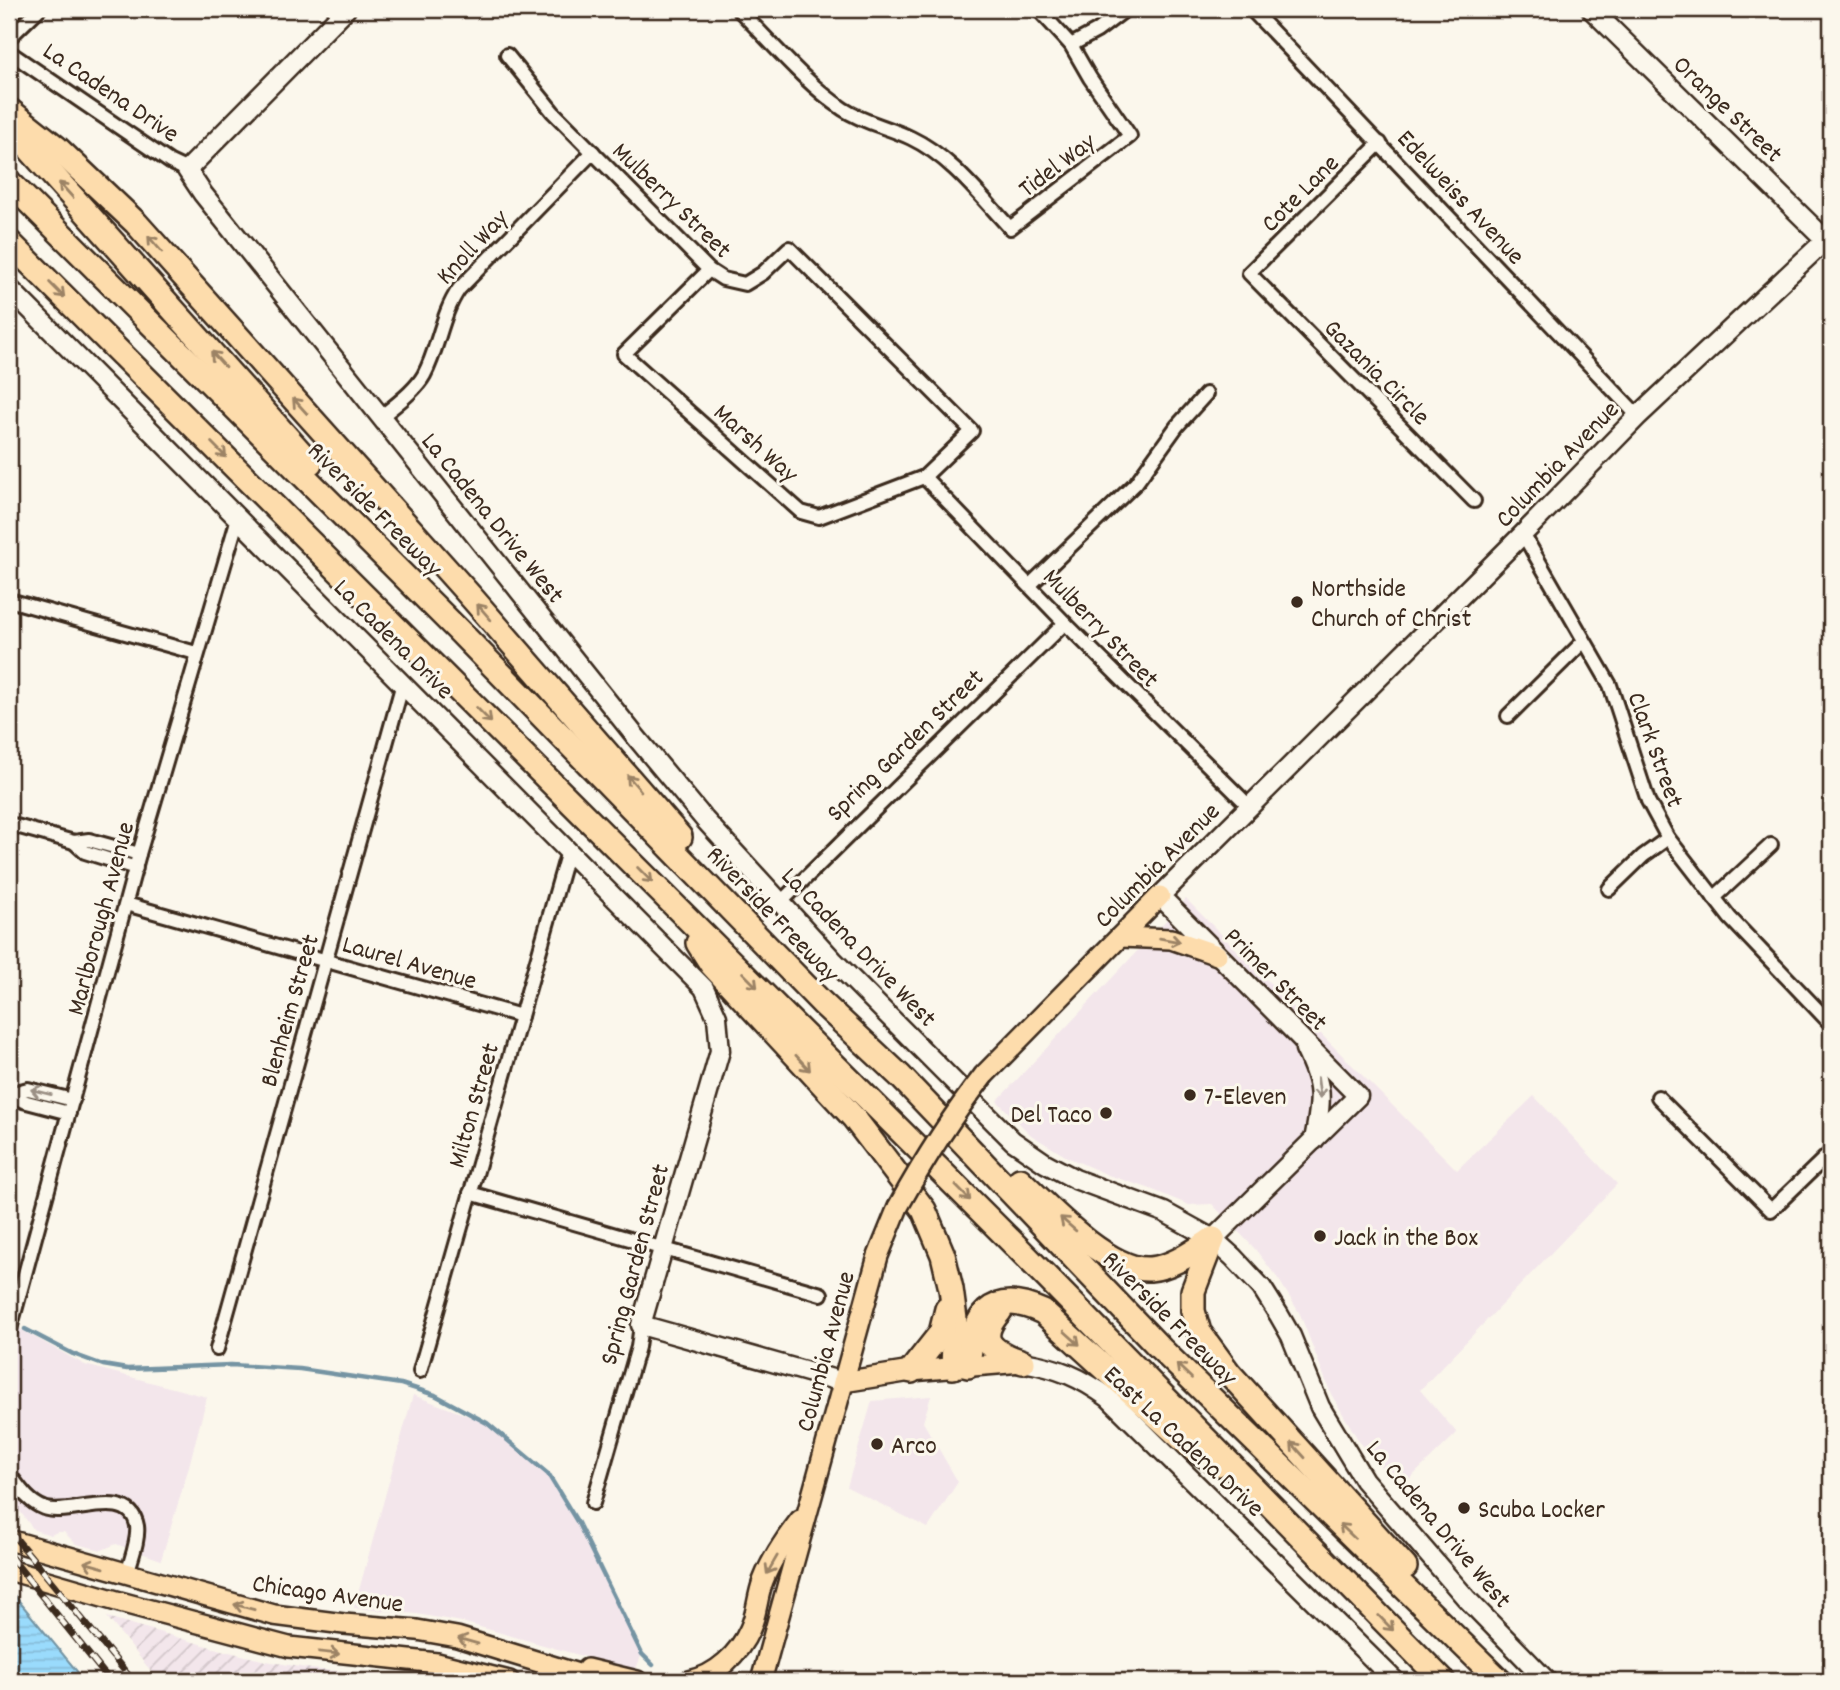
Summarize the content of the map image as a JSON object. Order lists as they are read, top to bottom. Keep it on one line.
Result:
{"streets":{"highway":["Riverside Freeway"],"main road":["La Cadena Drive","Orange Street","Columbia Avenue","La Cadena Drive West","Spring Garden Street","Primer Street","East La Cadena Drive","Chicago Avenue"],"street":["Tidel Way","Cote Lane","Edelweiss Avenue","Mulberry Street","Knoll Way","Gazania Circle","Marsh Way","Clark Street","Marlborough Avenue","Laurel Avenue","Blenheim Street","Milton Street"]},"crossings":[["La Cadena Drive","La Cadena Drive West"],["La Cadena Drive","Spring Garden Street"],["La Cadena Drive","Marlborough Avenue"],["La Cadena Drive","Blenheim Street"],["La Cadena Drive","Milton Street"],["Orange Street","Columbia Avenue"],["Cote Lane","Edelweiss Avenue"],["Cote Lane","Gazania Circle"],["Edelweiss Avenue","Columbia Avenue"],["Mulberry Street","Knoll Way"],["Mulberry Street","Marsh Way"],["Mulberry Street","Columbia Avenue"],["Mulberry Street","Spring Garden Street"],["Knoll Way","La Cadena Drive West"],["Columbia Avenue","Clark Street"],["Columbia Avenue","Primer Street"],["Columbia Avenue","East La Cadena Drive"],["La Cadena Drive West","Spring Garden Street"],["Marlborough Avenue","Laurel Avenue"],["Laurel Avenue","Blenheim Street"],["Laurel Avenue","Milton Street"]],"places":["Northside Church of Christ","7-Eleven","Del Taco","Jack in the Box","Arco","Scuba Locker"]}
